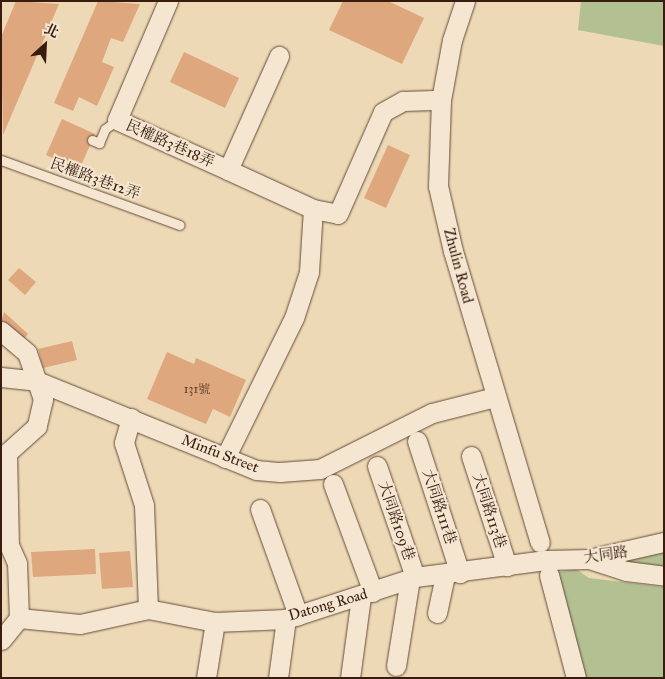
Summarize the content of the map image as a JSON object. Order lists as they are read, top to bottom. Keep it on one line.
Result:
{"streets":{"street":["民權路3巷18弄","Zhulin Road","Minfu Street","大同路111巷","大同路113巷","大同路109巷","大同路","Datong Road"],"lane":["民權路3巷12弄"]},"crossings":[["Zhulin Road","Minfu Street"],["大同路111巷","Datong Road"],["大同路113巷","Datong Road"],["大同路109巷","Datong Road"],["大同路","Datong Road"]],"house_numbers":["131號"],"north":"top right"}
